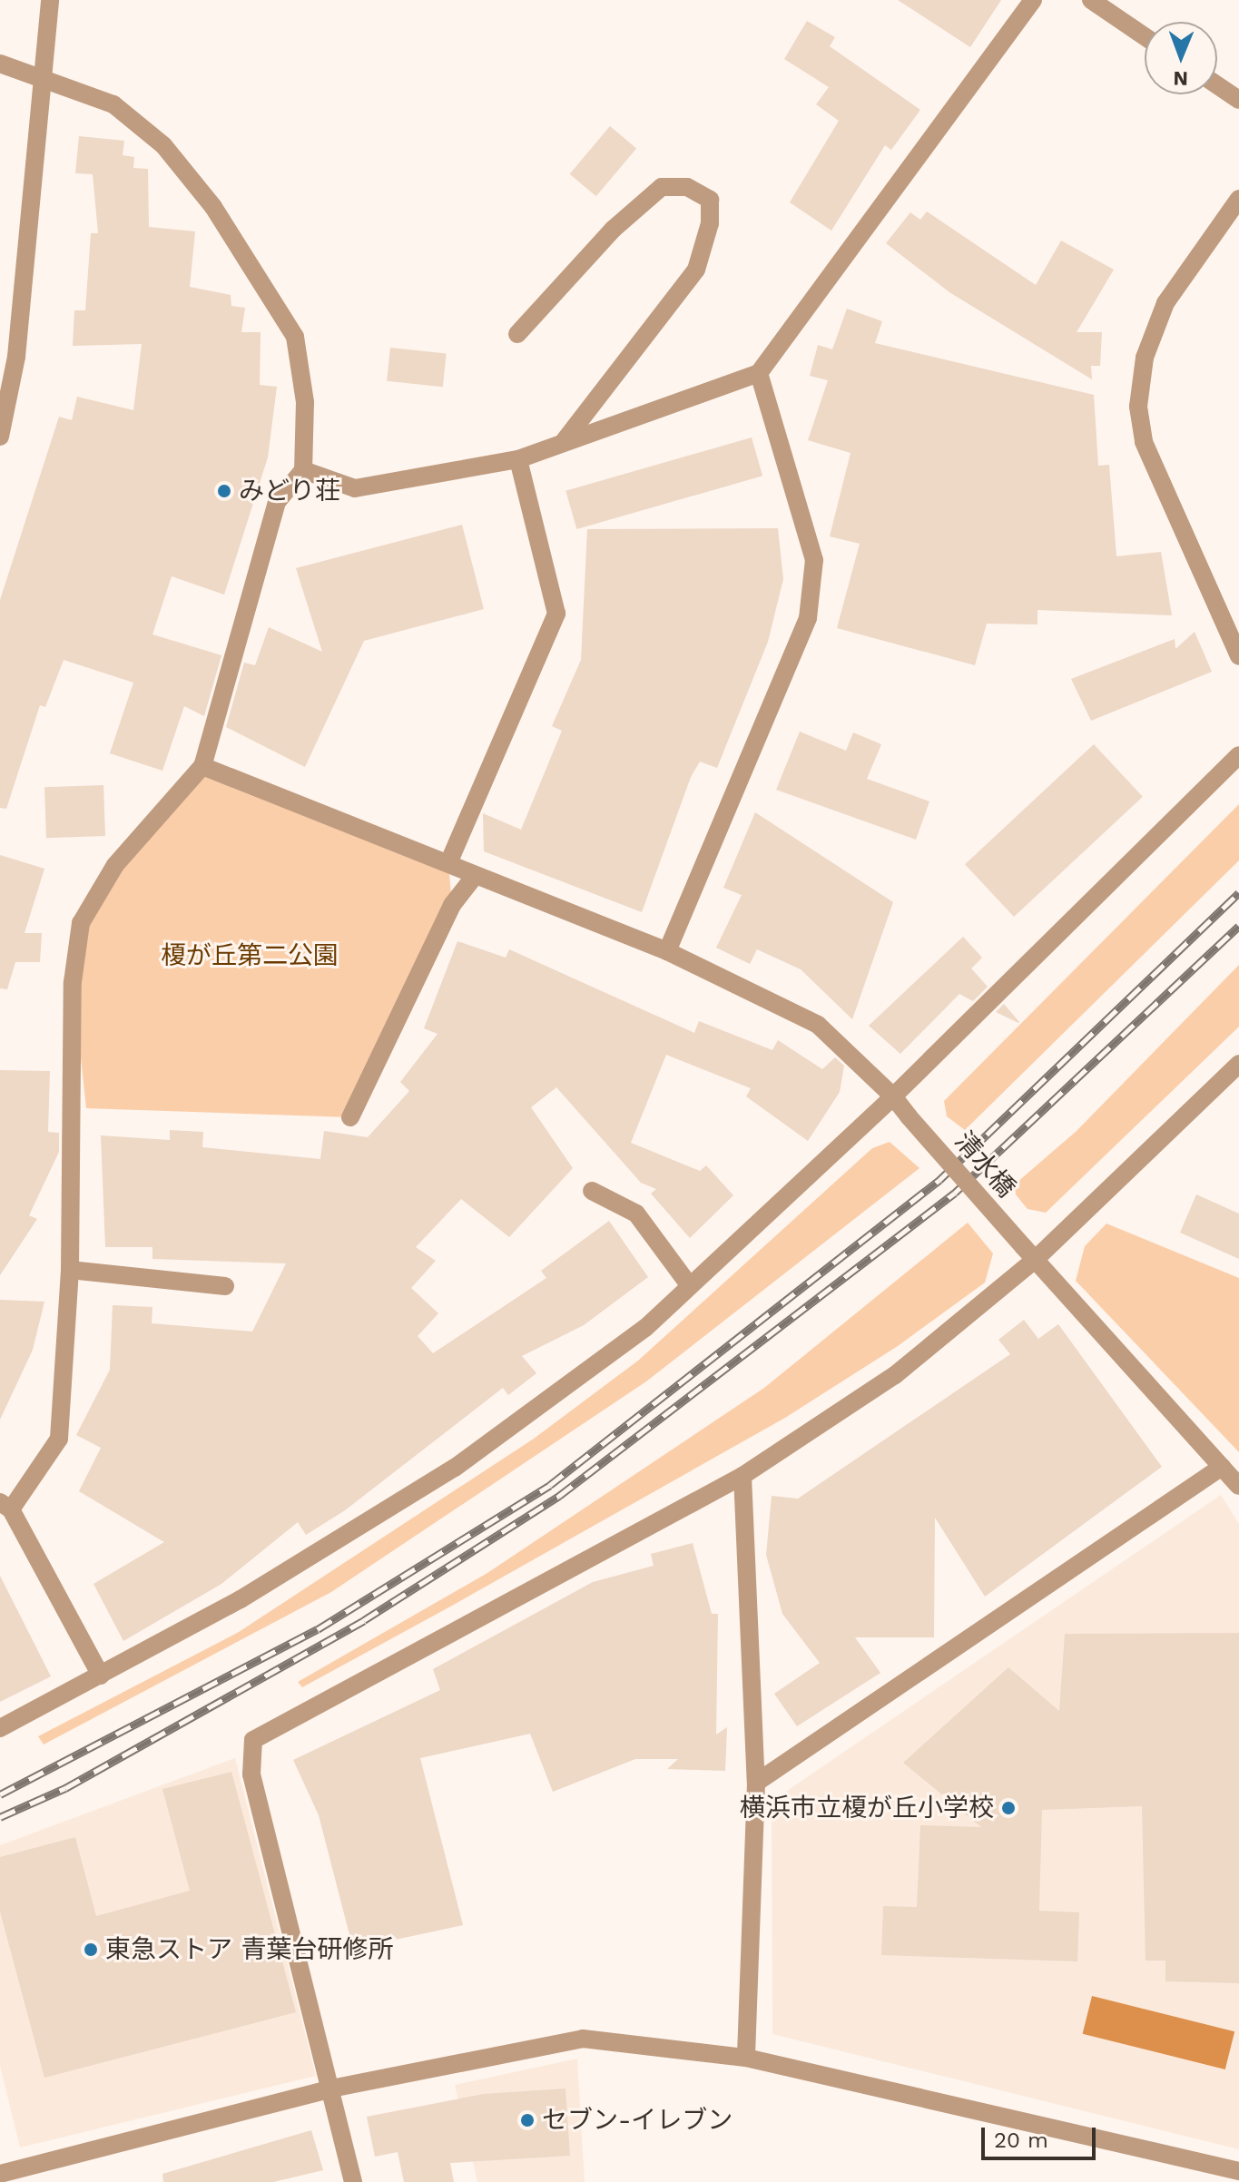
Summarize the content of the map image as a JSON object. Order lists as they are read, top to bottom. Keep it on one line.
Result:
{"streets":{"street":["清水橋"]},"parks":["榎が丘第二公園"],"places":["みどり荘","横浜市立榎が丘小学校","東急ストア 青葉台研修所","セブン-イレブン"],"scale_bar":"20 m","north":"bottom"}
